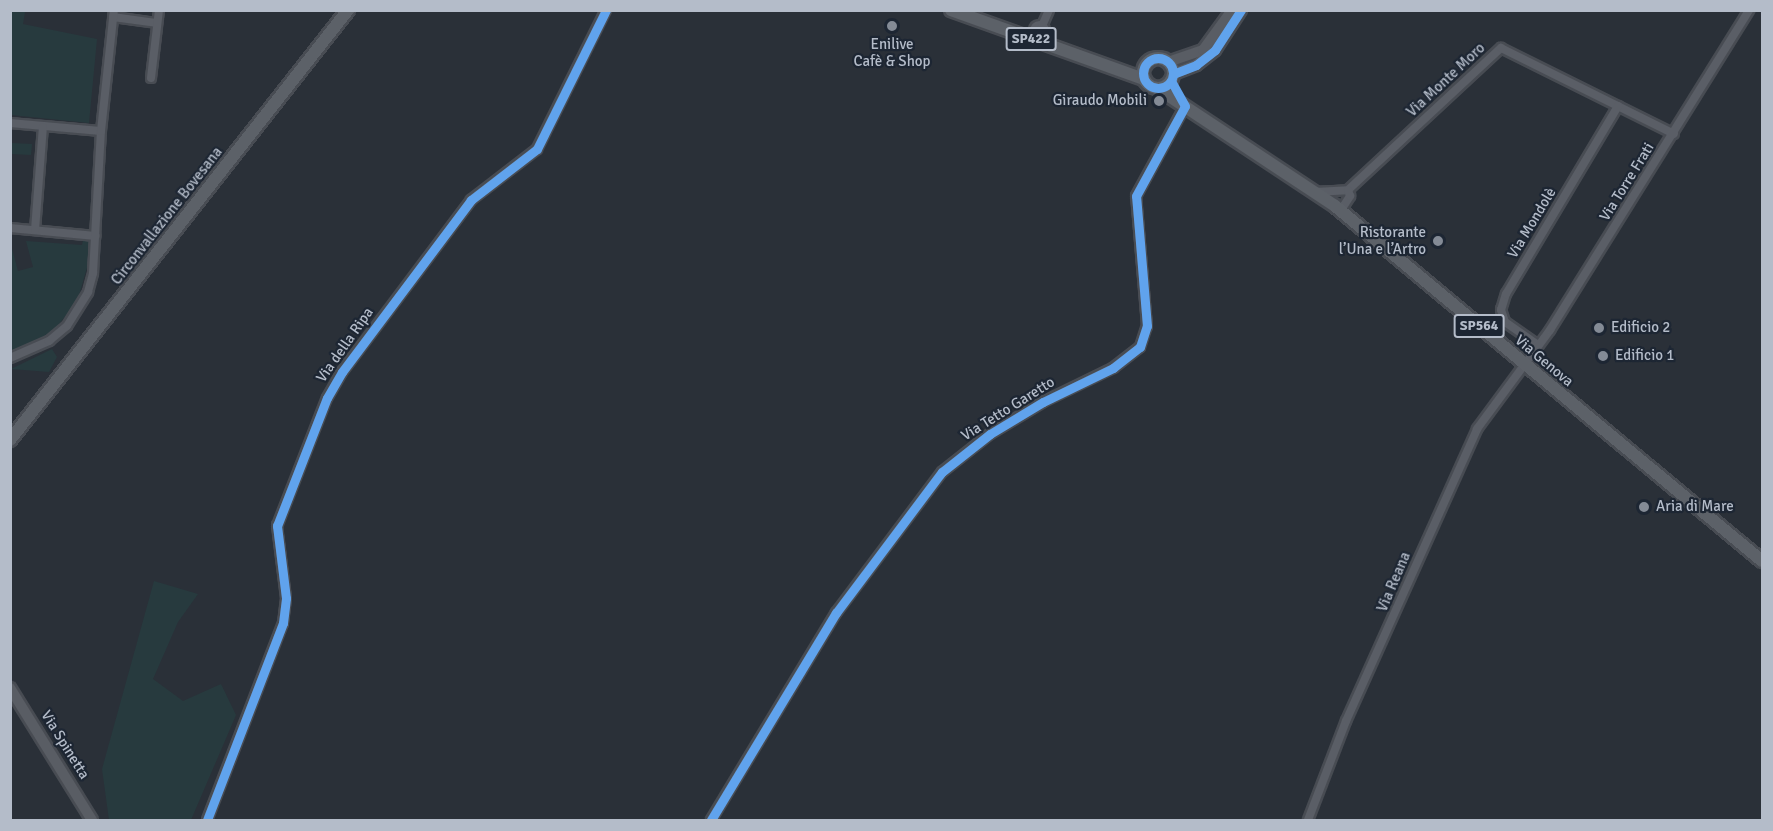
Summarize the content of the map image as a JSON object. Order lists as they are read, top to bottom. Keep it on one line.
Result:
{"streets":{"main road":["SP422","Circonvallazione Bovesana","SP564","Via Genova"],"street":["Via Monte Moro","Via Torre Frati","Via Mondolè","Via della Ripa","Via Tetto Garetto","Via Reana","Via Spinetta"]},"crossings":[["SP422","Via Genova"],["Via Monte Moro","Via Torre Frati"],["Via Monte Moro","Via Mondolè"],["Via Monte Moro","Via Genova"],["Via Torre Frati","Via Mondolè"],["Via Torre Frati","Via Genova"],["Via Torre Frati","Via Reana"],["Via Genova","Via Tetto Garetto"],["Via Genova","Via Reana"]],"places":["Enilive Cafè & Shop","Giraudo Mobili","Ristorante l’Una e l’Artro","Edificio 2","Edificio 1","Aria di Mare"]}
